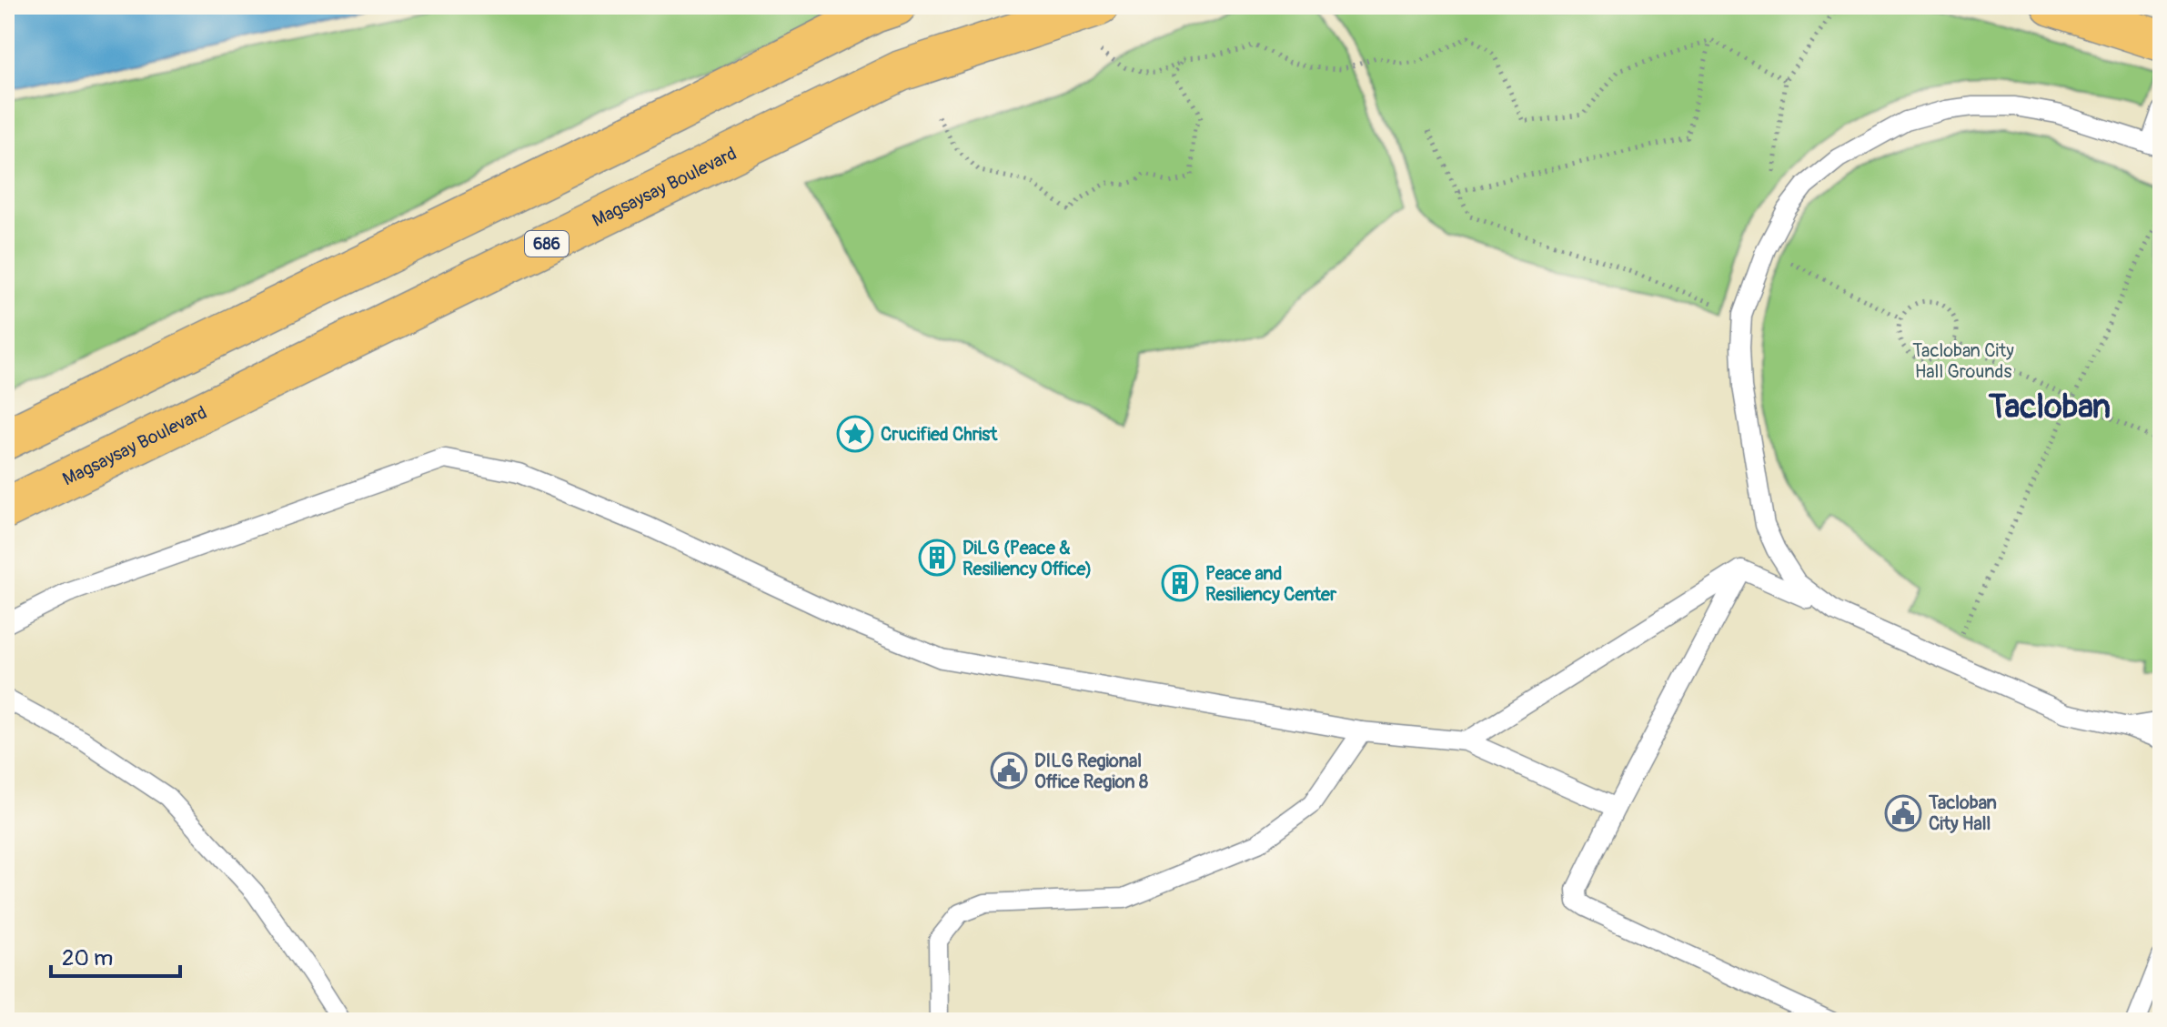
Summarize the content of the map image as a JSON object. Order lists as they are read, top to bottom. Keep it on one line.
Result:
{"streets":{"main road":["Magsaysay Boulevard","686"]},"districts":["Tacloban"],"parks":["Tacloban City Hall Grounds"],"places":{"place":["Crucified Christ"],"building":["DiLG (Peace & Resiliency Office)","Peace and Resiliency Center"],"public building":["DILG Regional Office Region 8","Tacloban City Hall"]},"scale_bar":"20 m"}
